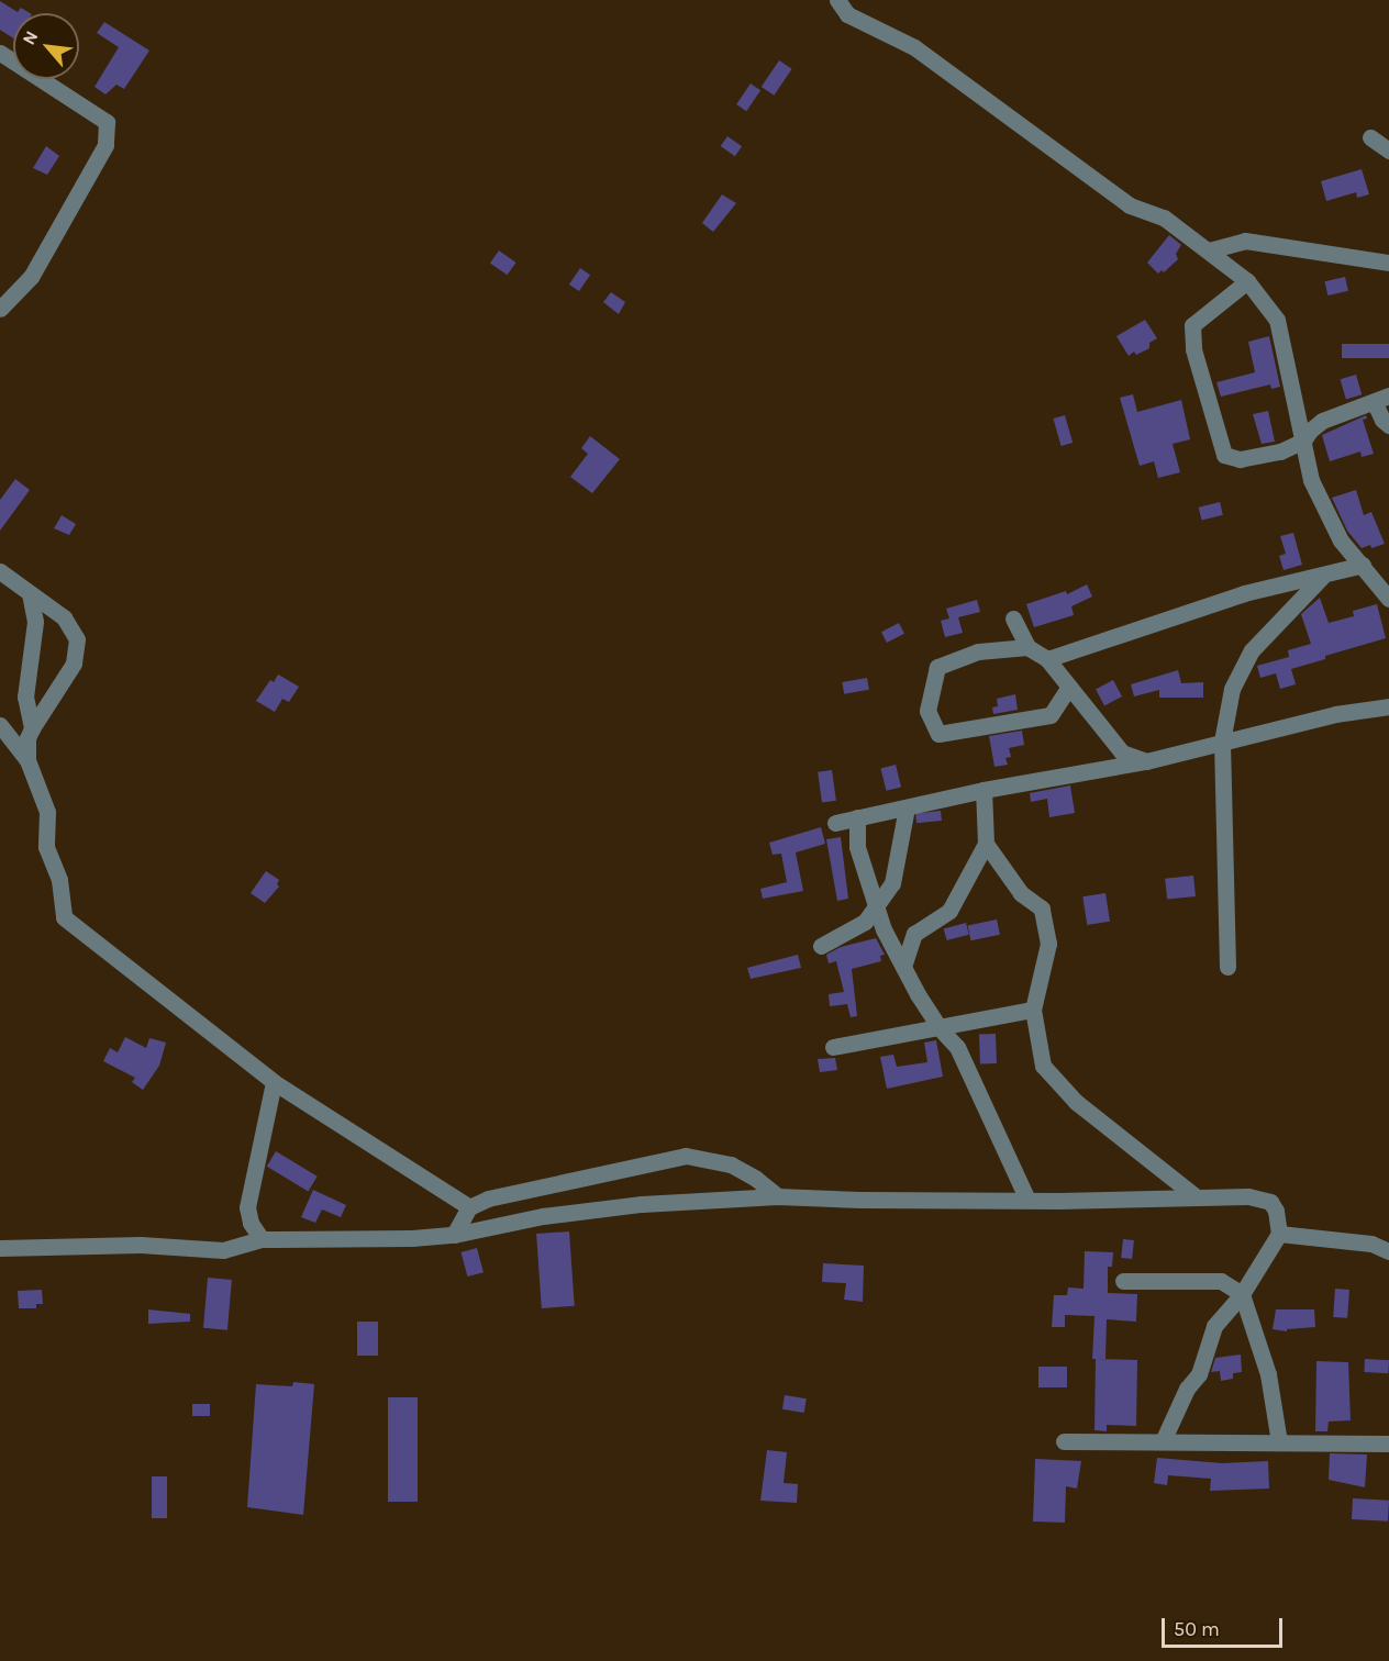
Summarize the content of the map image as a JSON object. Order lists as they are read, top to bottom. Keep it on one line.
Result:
{"scale_bar":"50 m","north":"top left"}
